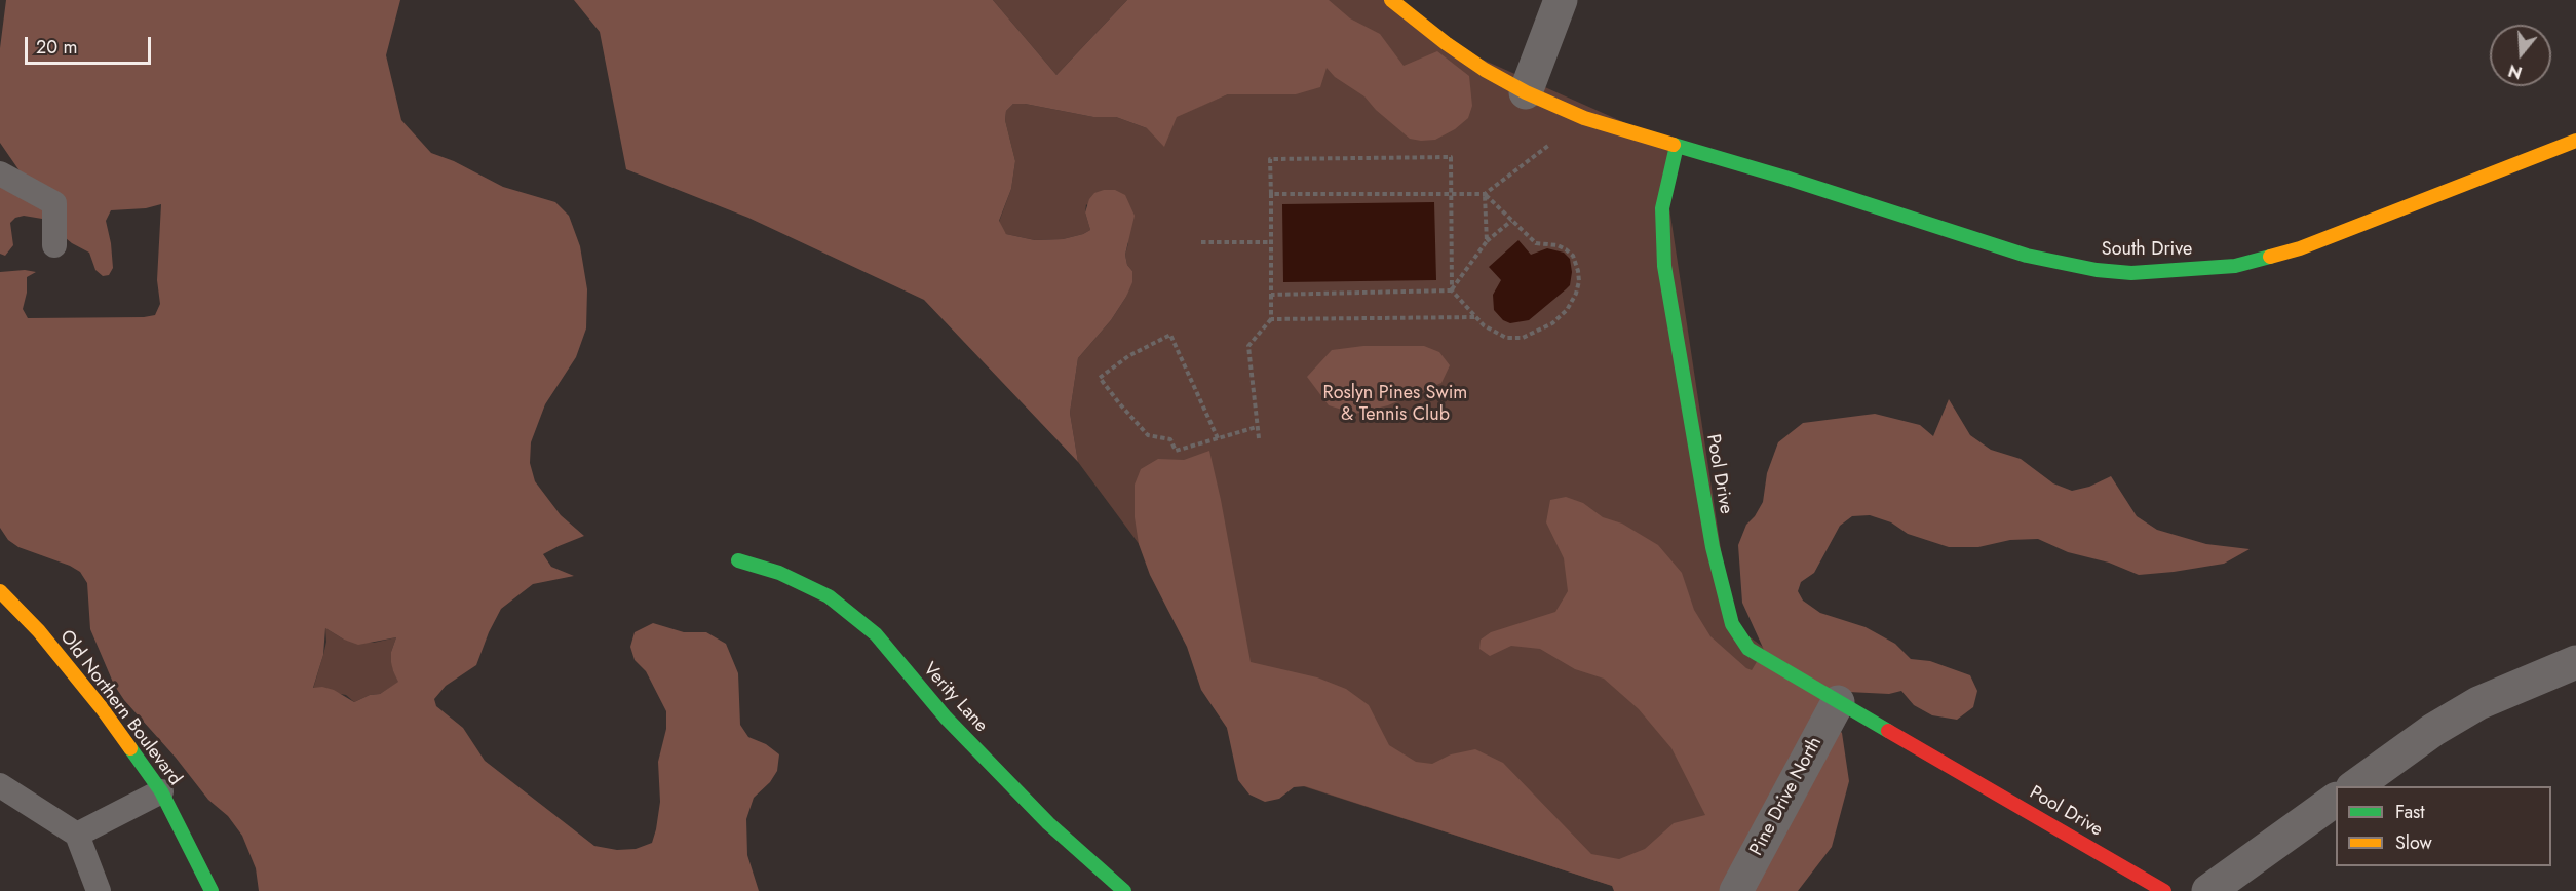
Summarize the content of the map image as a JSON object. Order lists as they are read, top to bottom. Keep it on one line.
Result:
{"streets":{"street":["South Drive","Pool Drive","Verity Lane","Old Northern Boulevard","Pine Drive North"]},"crossings":[["South Drive","Pool Drive"],["Pool Drive","Pine Drive North"]],"parks":["Roslyn Pines Swim & Tennis Club"],"legend":["Fast","Slow"],"scale_bar":"20 m","north":"bottom"}
